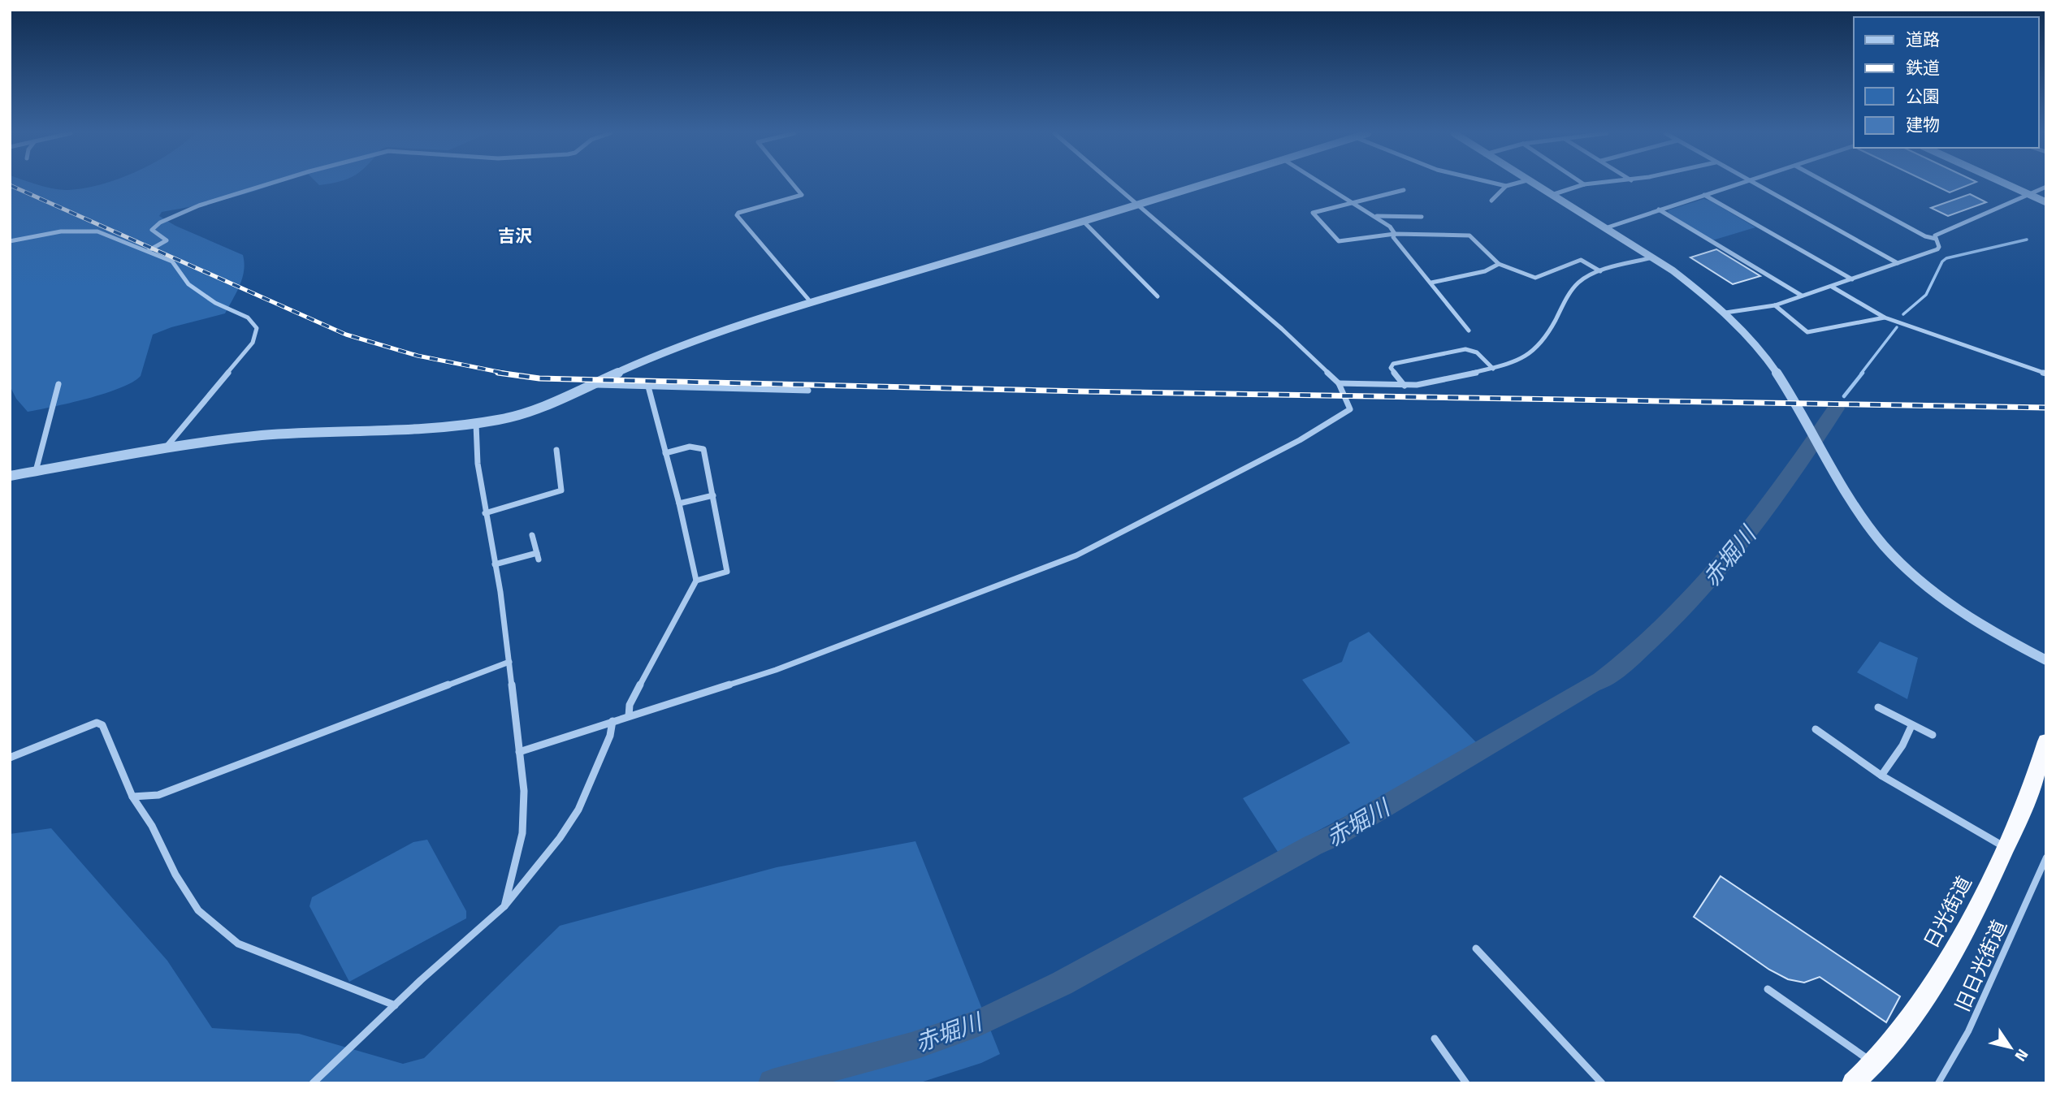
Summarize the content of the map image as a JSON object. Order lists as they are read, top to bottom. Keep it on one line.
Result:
{"streets":{"highway":["日光街道"],"street":["旧日光街道"]},"districts":["吉沢"],"water":["赤堀川"],"legend":["道路","鉄道","公園","建物"],"north":"bottom right"}
